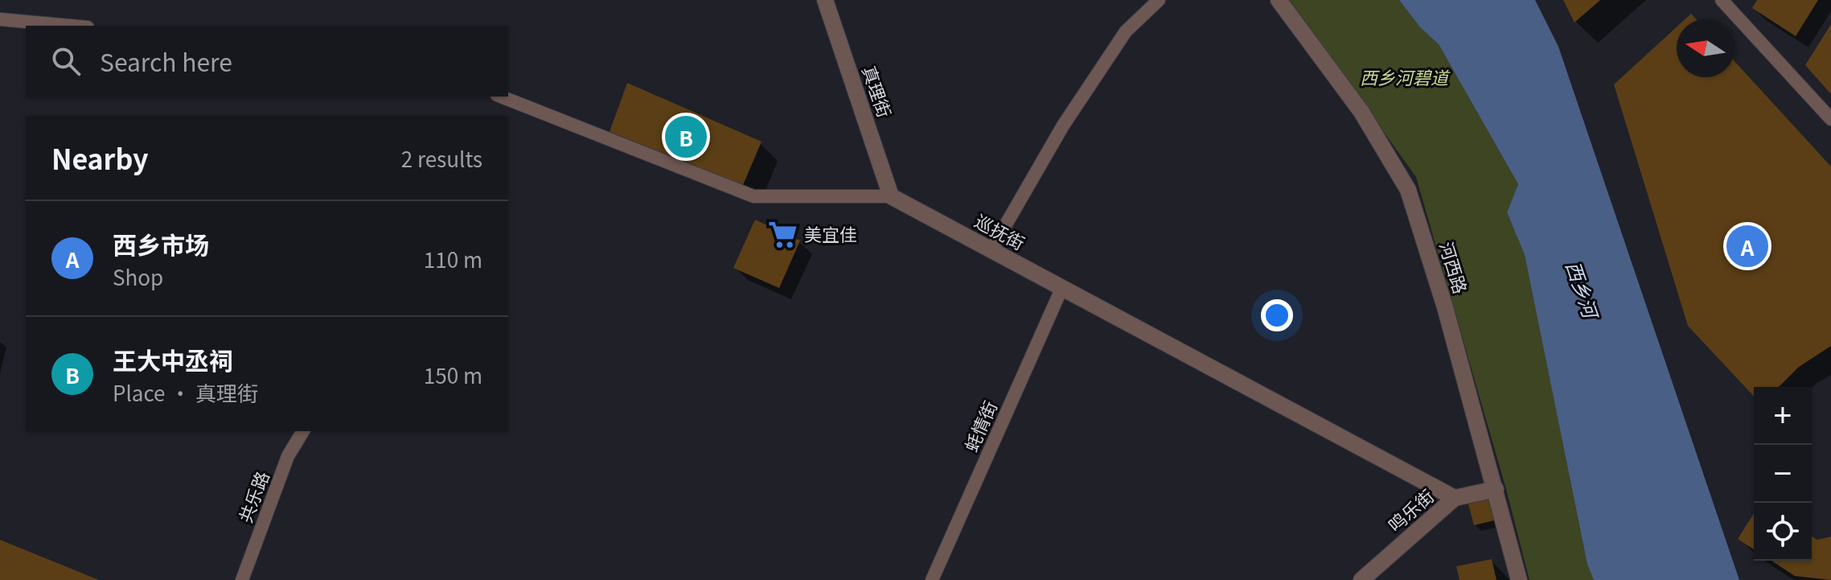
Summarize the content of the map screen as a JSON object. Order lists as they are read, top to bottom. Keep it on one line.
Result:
{"streets":{"street":["真理街","巡抚街","河西路","鸣乐街"],"lane":["蚝情街","共乐路"]},"crossings":[["真理街","巡抚街"],["巡抚街","蚝情街"],["巡抚街","鸣乐街"],["河西路","鸣乐街"]],"water":["西乡河"],"parks":["西乡河碧道"],"places":{"supermarket":["美宜佳"]},"north":"left","page":{"search":"Search here","pins":["B","A"],"heading":["Nearby","2 results"],"list":[{"mark":"A","name":"西乡市场","note":"Shop","value":"110 m"},{"mark":"B","name":"王大中丞祠","note":"Place · 真理街","value":"150 m"}],"map_buttons":["+","−"]}}
